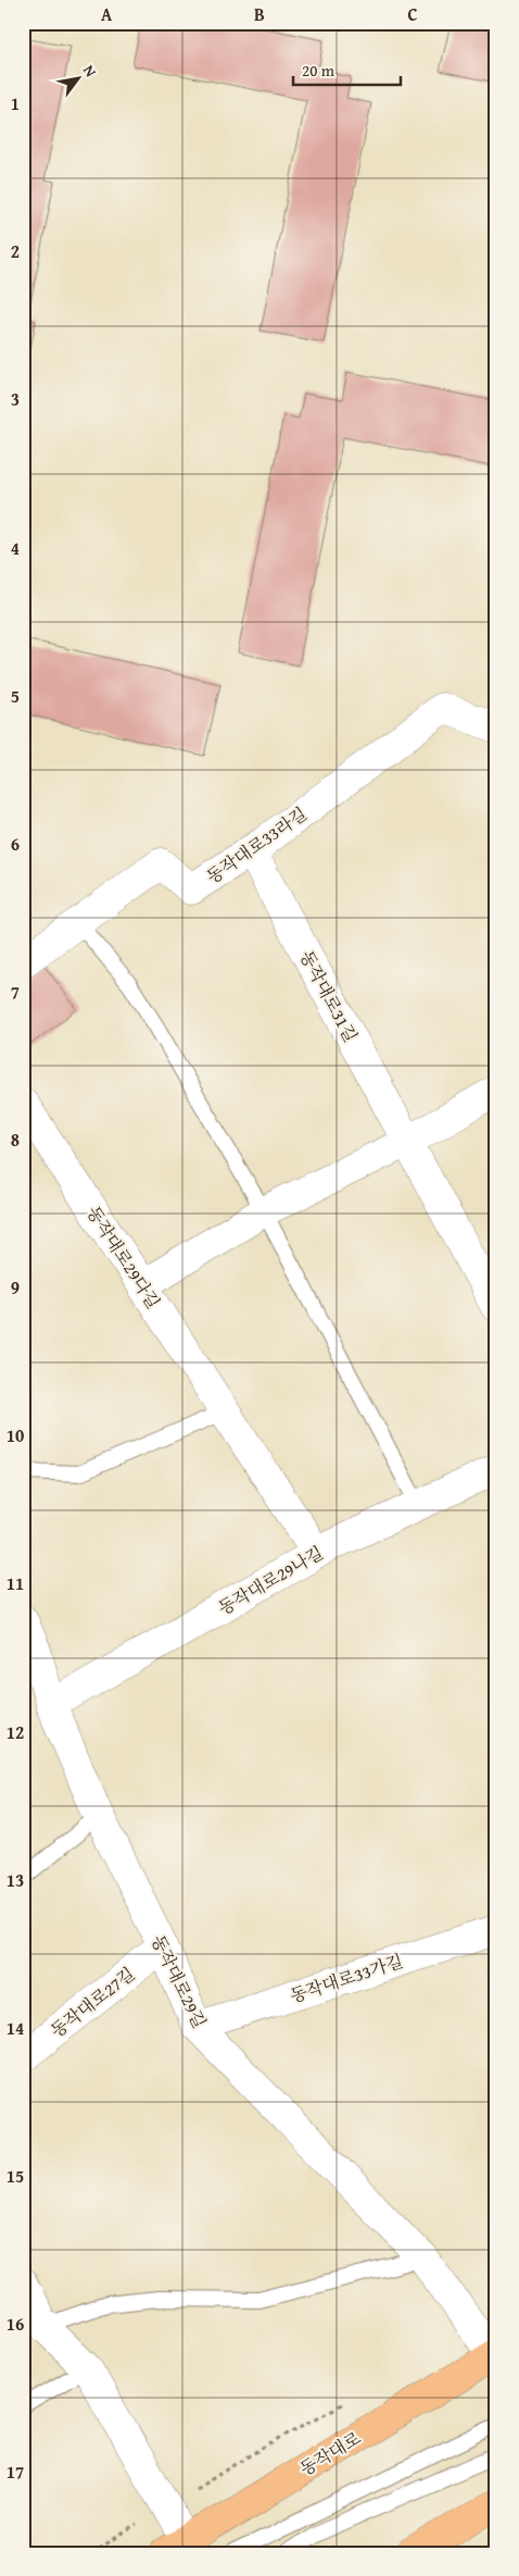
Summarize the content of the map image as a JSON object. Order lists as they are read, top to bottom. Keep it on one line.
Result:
{"streets":{"main road":["동작대로"],"street":["동작대로33라길","동작대로31길","동작대로29다길","동작대로29나길","동작대로33가길","동작대로29길","동작대로27길"]},"crossings":[["동작대로33라길","동작대로31길"],["동작대로29다길","동작대로29나길"],["동작대로29나길","동작대로29길"],["동작대로33가길","동작대로29길"],["동작대로29길","동작대로27길"],["동작대로29길","동작대로"]],"scale_bar":"20 m","north":"top right","grid":{"columns":["A","B","C"],"rows":["1","2","3","4","5","6","7","8","9","10","11","12","13","14","15","16","17"]}}
